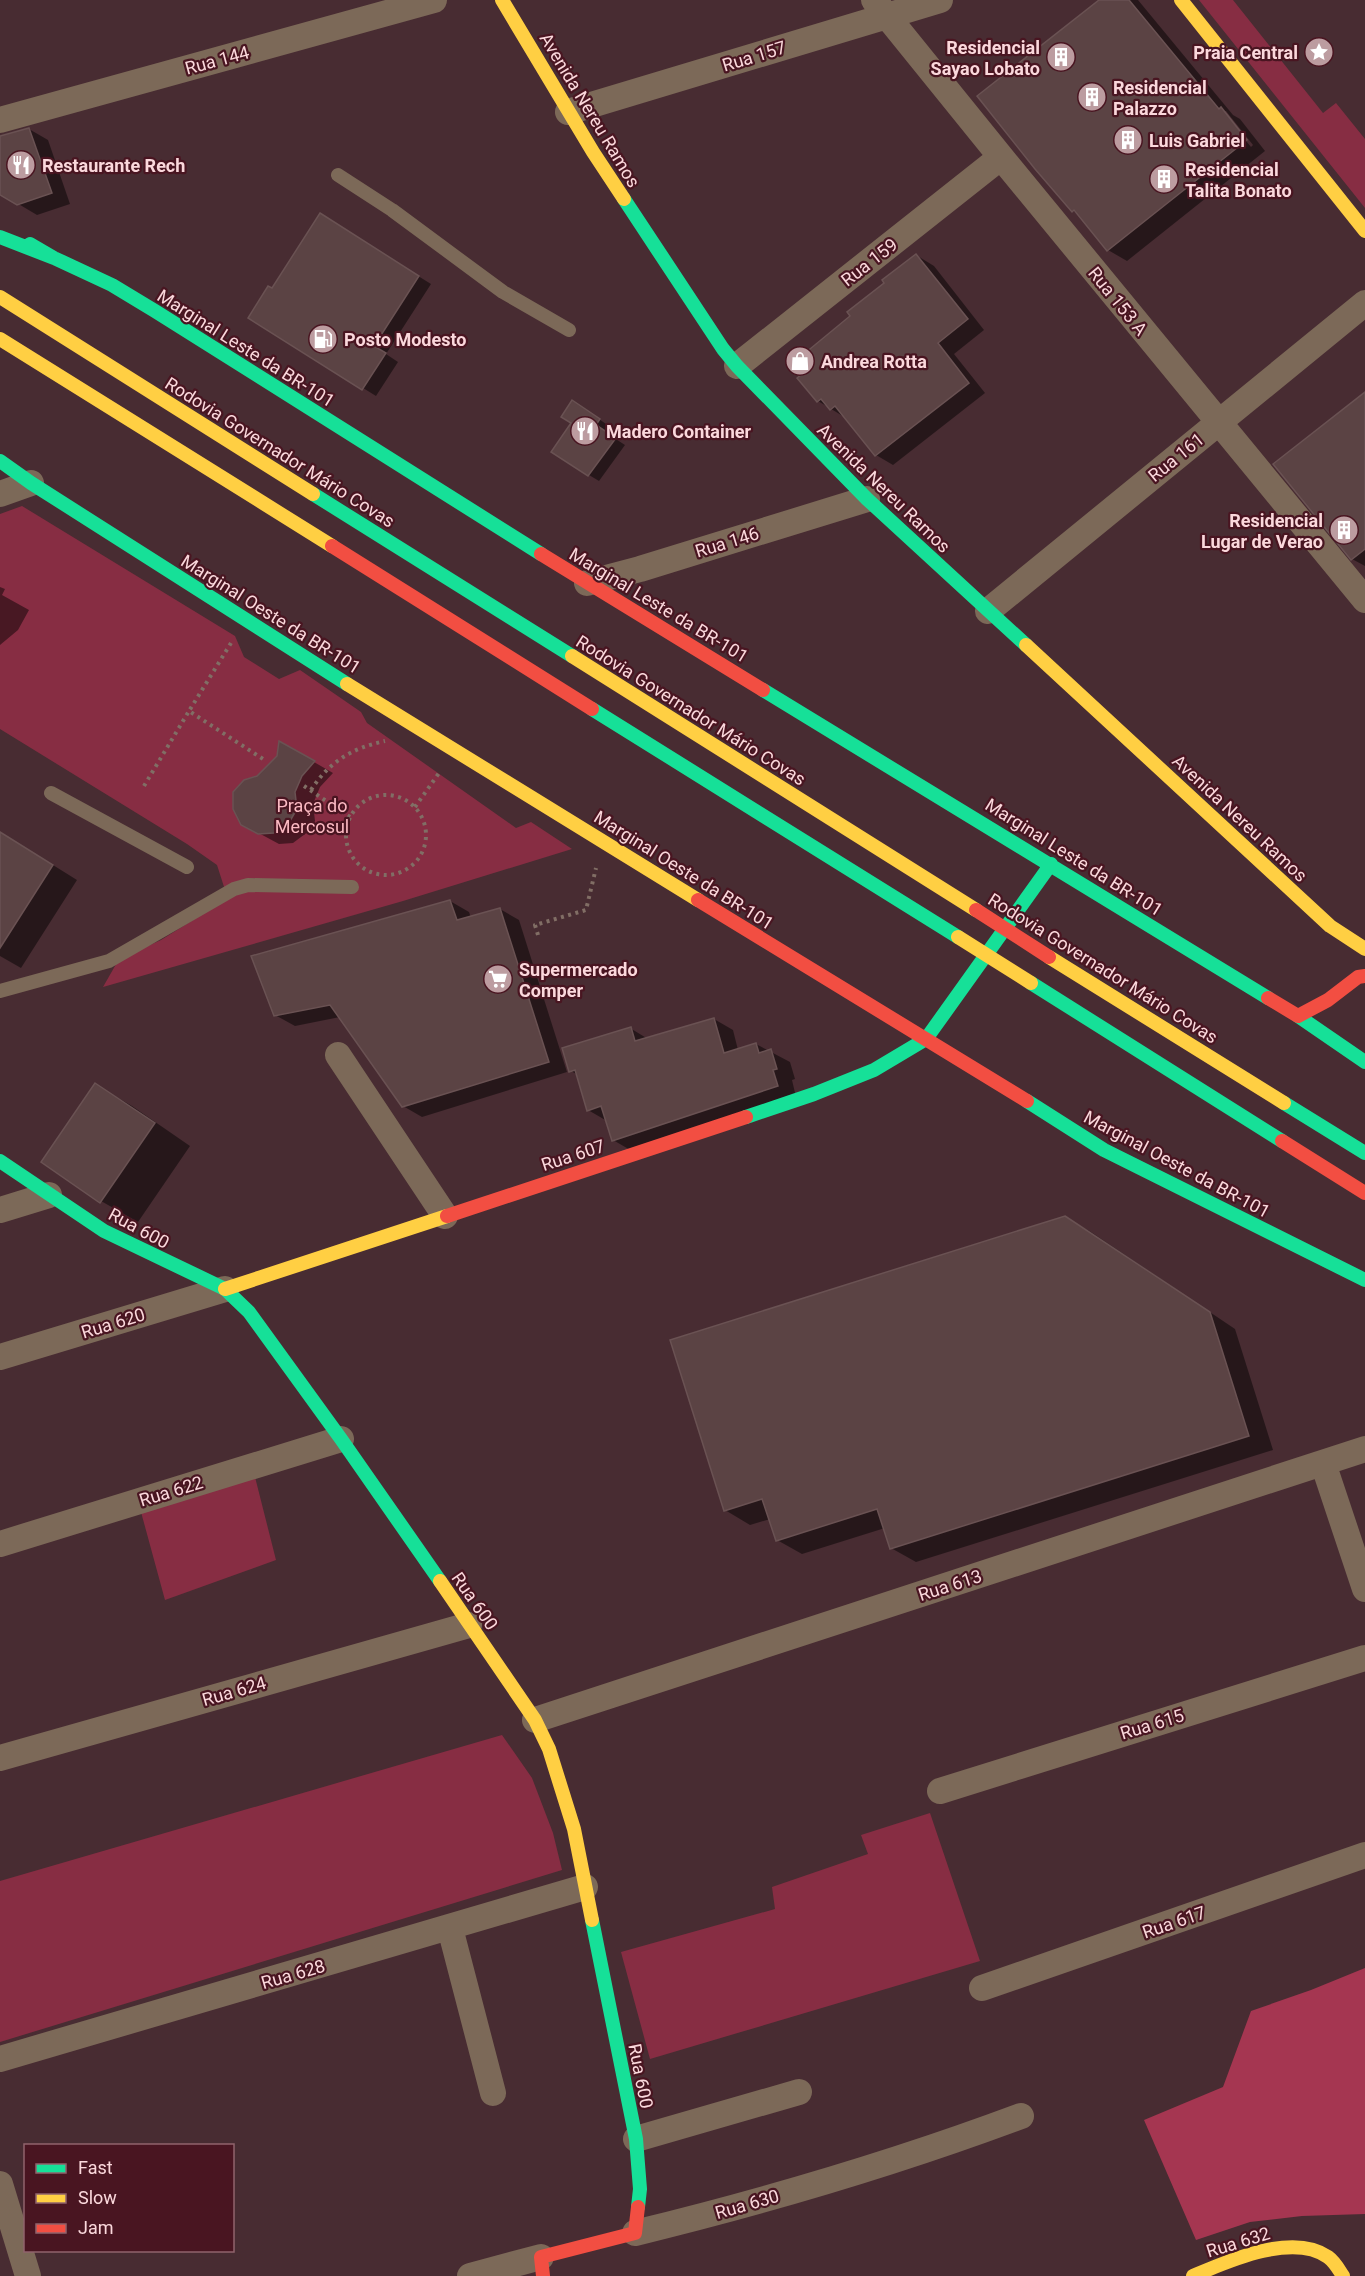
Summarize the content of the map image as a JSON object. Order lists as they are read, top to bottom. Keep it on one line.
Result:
{"streets":{"main road":["Avenida Nereu Ramos","Marginal Leste da BR-101","Rodovia Governador Mário Covas","Marginal Oeste da BR-101","Rua 607","Rua 600","Rua 630","Rua 632"],"street":["Rua 157","Rua 144","Rua 159","Rua 153 A","Rua 161","Rua 146","Rua 620","Rua 622","Rua 613","Rua 624","Rua 615","Rua 617","Rua 628"]},"crossings":[["Rua 157","Avenida Nereu Ramos"],["Rua 157","Rua 153 A"],["Avenida Nereu Ramos","Rua 159"],["Avenida Nereu Ramos","Rua 161"],["Avenida Nereu Ramos","Rua 146"],["Rua 159","Rua 153 A"],["Rua 153 A","Rua 161"],["Marginal Leste da BR-101","Rua 146"],["Marginal Oeste da BR-101","Rua 607"],["Rua 607","Rua 600"],["Rua 607","Rua 620"],["Rua 600","Rua 620"],["Rua 600","Rua 622"],["Rua 600","Rua 613"],["Rua 600","Rua 624"],["Rua 600","Rua 628"],["Rua 600","Rua 630"]],"parks":["Praça do Mercosul"],"places":{"place":["Praia Central"],"building":["Residencial Sayao Lobato","Residencial Palazzo","Luis Gabriel","Residencial Talita Bonato","Residencial Lugar de Verao"],"restaurant":["Restaurante Rech","Madero Container"],"fuel station":["Posto Modesto"],"shop":["Andrea Rotta"],"supermarket":["Supermercado Comper"]},"legend":["Fast","Slow","Jam"]}
